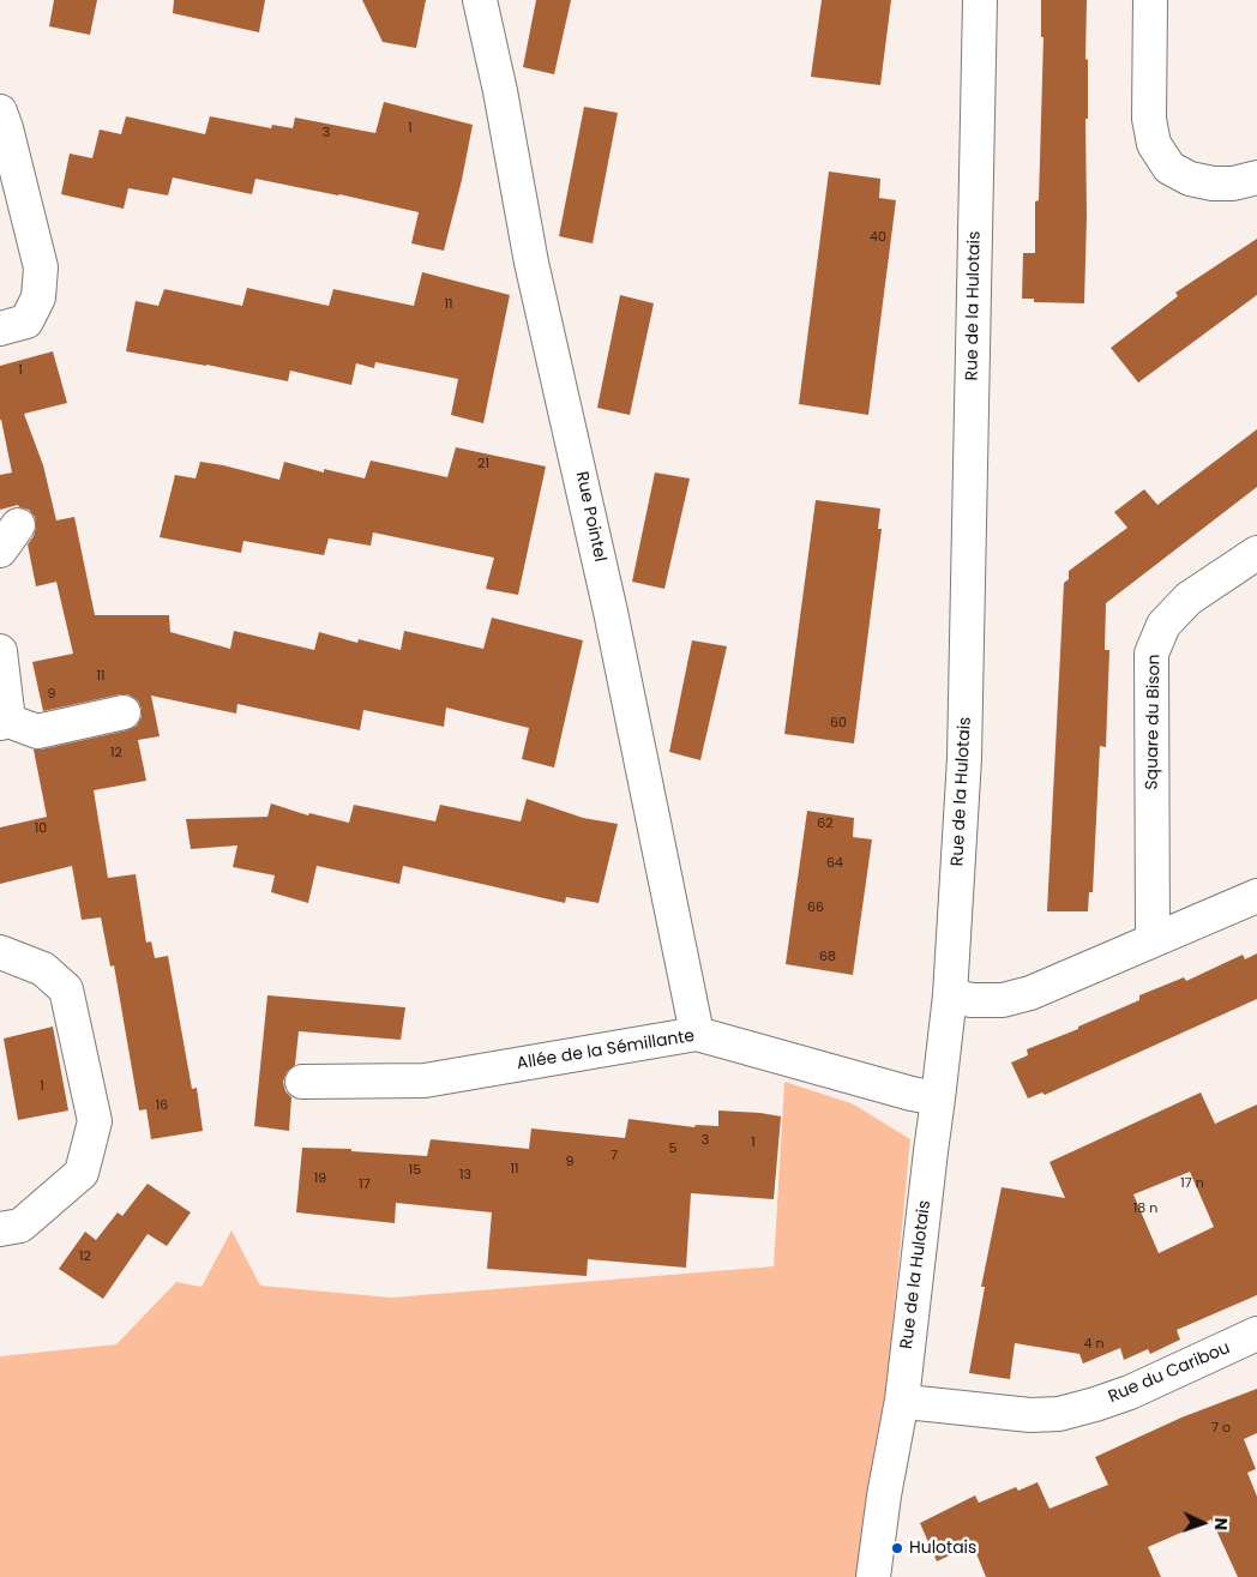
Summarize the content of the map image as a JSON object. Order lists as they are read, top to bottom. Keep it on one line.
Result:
{"streets":{"street":["Rue de la Hulotais","Rue Pointel","Square du Bison","Allée de la Sémillante","Rue du Caribou"]},"crossings":[["Rue de la Hulotais","Allée de la Sémillante"],["Rue de la Hulotais","Rue du Caribou"],["Rue Pointel","Allée de la Sémillante"]],"places":["Hulotais"],"house_numbers":["1","3","40","11","1","21","11","9","60","12","62","10","64","66","68","1","16","3","1","5","7","9","11","15","13","19","17 n","17","18 n","12","4 n","7 o"],"north":"right"}
